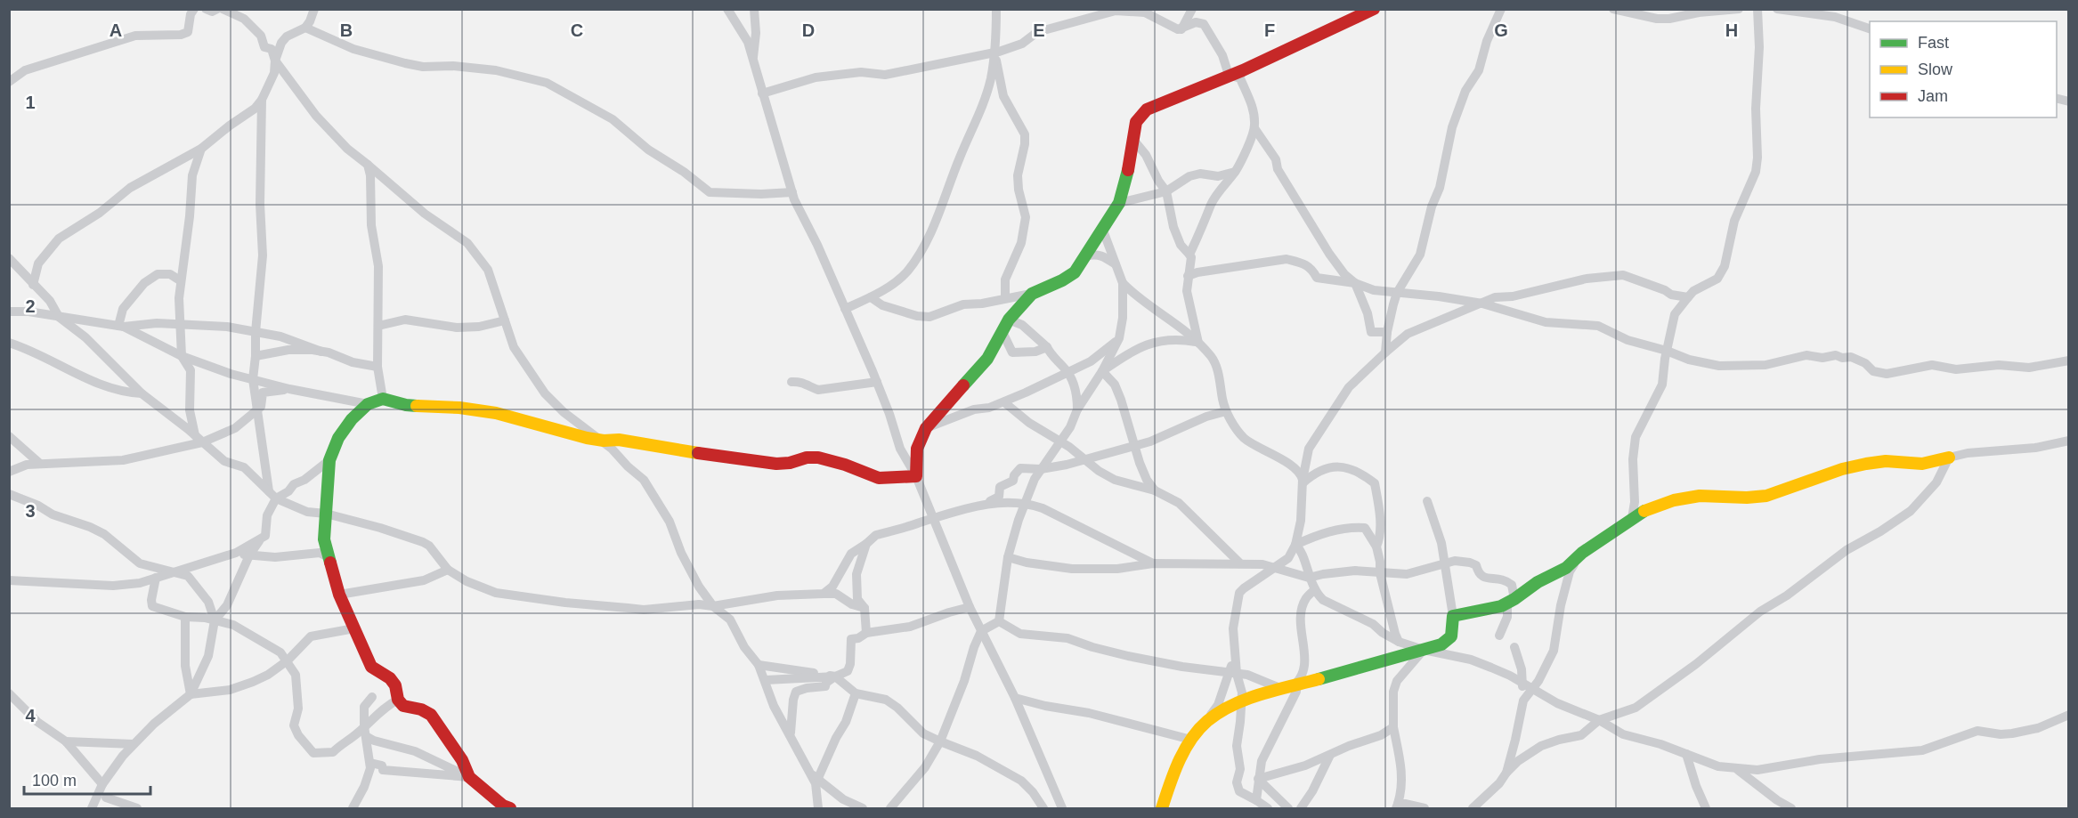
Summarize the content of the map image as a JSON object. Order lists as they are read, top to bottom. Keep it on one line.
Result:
{"legend":["Fast","Slow","Jam"],"scale_bar":"100 m","grid":{"columns":["A","B","C","D","E","F","G","H"],"rows":["1","2","3","4"]}}
